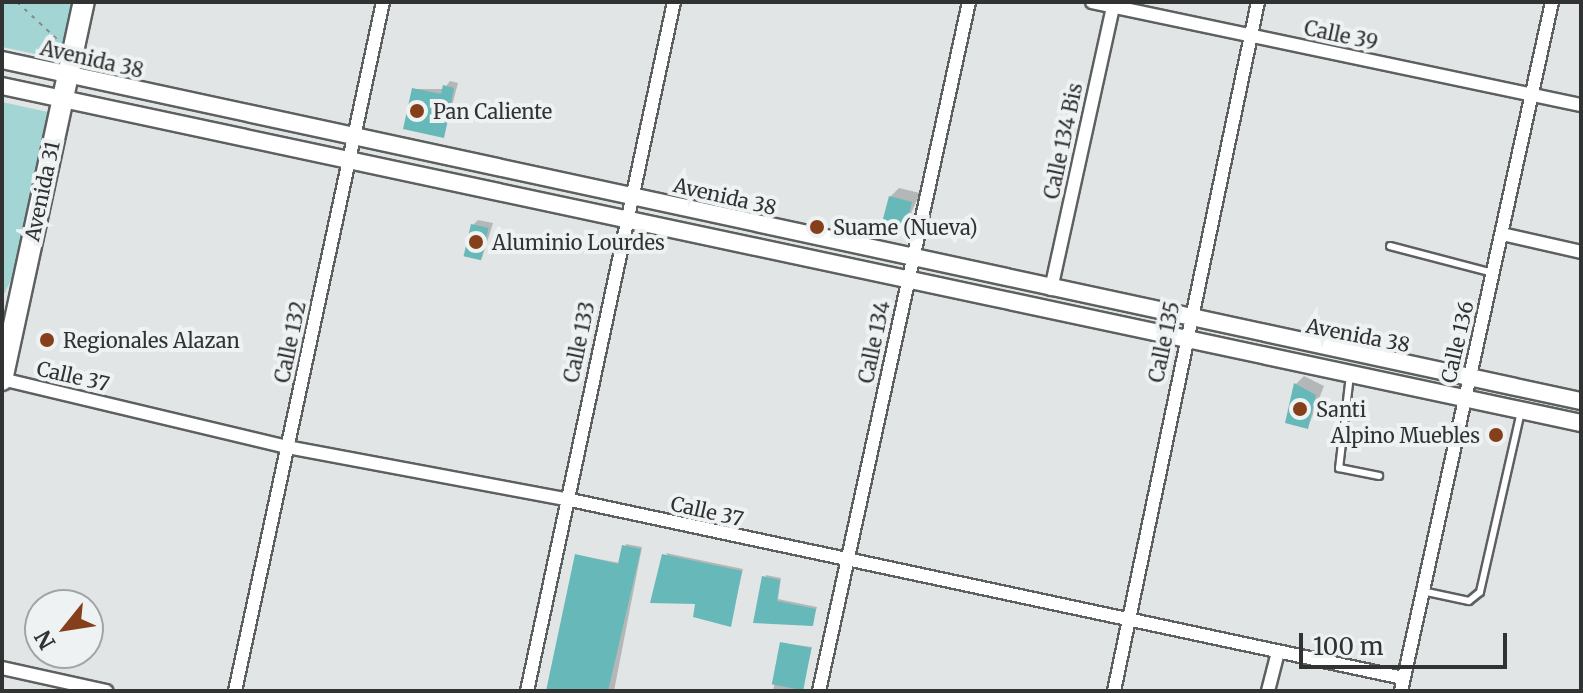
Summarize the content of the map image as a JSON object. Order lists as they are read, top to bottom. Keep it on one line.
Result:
{"streets":{"highway":["Avenida 31"],"main road":["Avenida 38"],"street":["Calle 39","Calle 134 Bis","Calle 132","Calle 133","Calle 134","Calle 135","Calle 136","Calle 37"]},"crossings":[["Calle 39","Calle 134 Bis"],["Calle 39","Calle 135"],["Calle 39","Calle 136"],["Avenida 38","Calle 134 Bis"],["Avenida 38","Avenida 31"],["Avenida 38","Calle 132"],["Avenida 38","Calle 133"],["Avenida 38","Calle 134"],["Avenida 38","Calle 135"],["Avenida 38","Calle 136"],["Avenida 31","Calle 37"],["Calle 132","Calle 37"],["Calle 133","Calle 37"],["Calle 134","Calle 37"],["Calle 135","Calle 37"],["Calle 136","Calle 37"]],"places":["Pan Caliente","Suame (Nueva)","Aluminio Lourdes","Regionales Alazan","Santi","Alpino Muebles"],"scale_bar":"100 m","north":"bottom left"}
